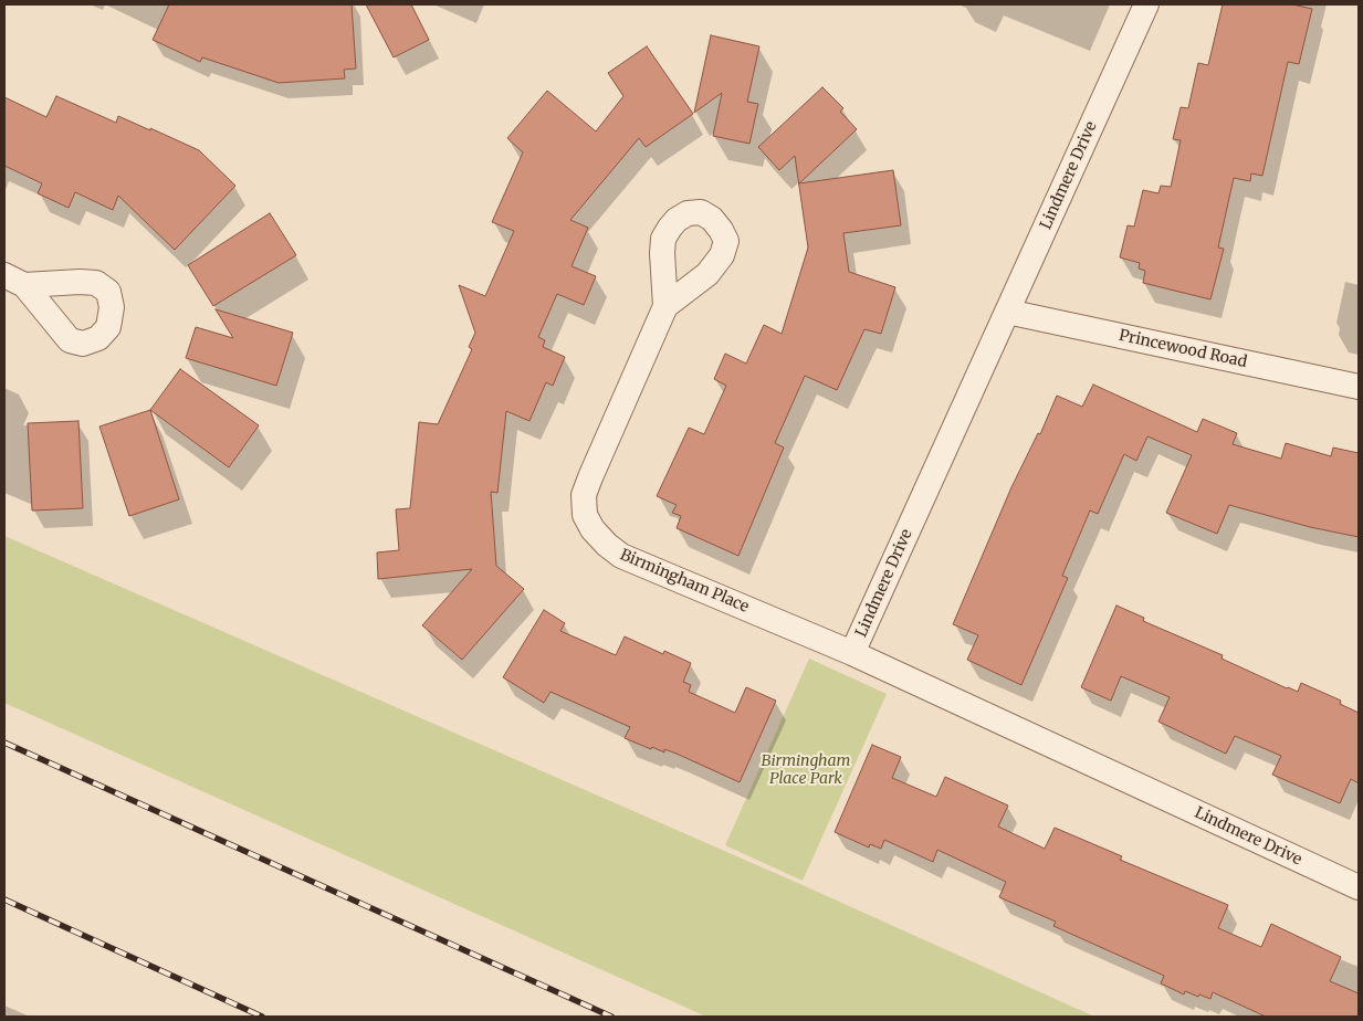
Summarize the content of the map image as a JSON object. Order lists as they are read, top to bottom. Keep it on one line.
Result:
{"streets":{"street":["Lindmere Drive","Princewood Road","Birmingham Place"]},"crossings":[["Lindmere Drive","Princewood Road"],["Lindmere Drive","Birmingham Place"]],"parks":["Birmingham Place Park"]}
